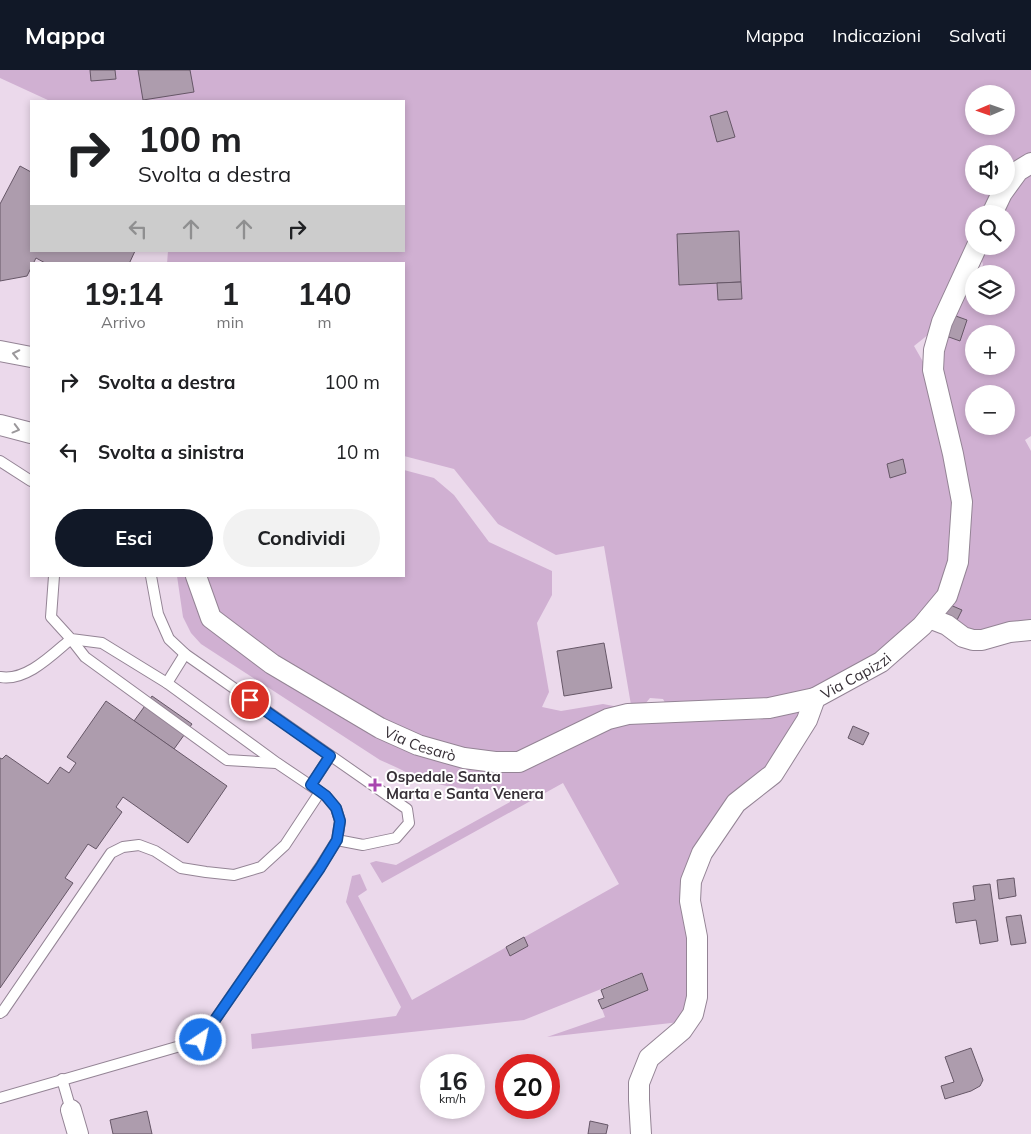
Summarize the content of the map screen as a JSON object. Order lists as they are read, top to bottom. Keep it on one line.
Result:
{"streets":{"street":["Via Capizzi","Via Cesarò"]},"crossings":[["Via Capizzi","Via Cesarò"]],"places":{"health":["Ospedale Santa Marta e Santa Venera"]},"north":"left","page":{"header":"Mappa","nav":["Mappa","Indicazioni","Salvati"],"map_buttons":["+","−"],"turn":["100 m","Svolta a destra"],"eta":["19:14","Arrivo","1","min","140","m"],"list":[{"name":"Svolta a destra","value":"100 m"},{"name":"Svolta a sinistra","value":"10 m"}],"buttons":["Esci","Condividi"],"speed":"16 km/h","limit":"20"}}
